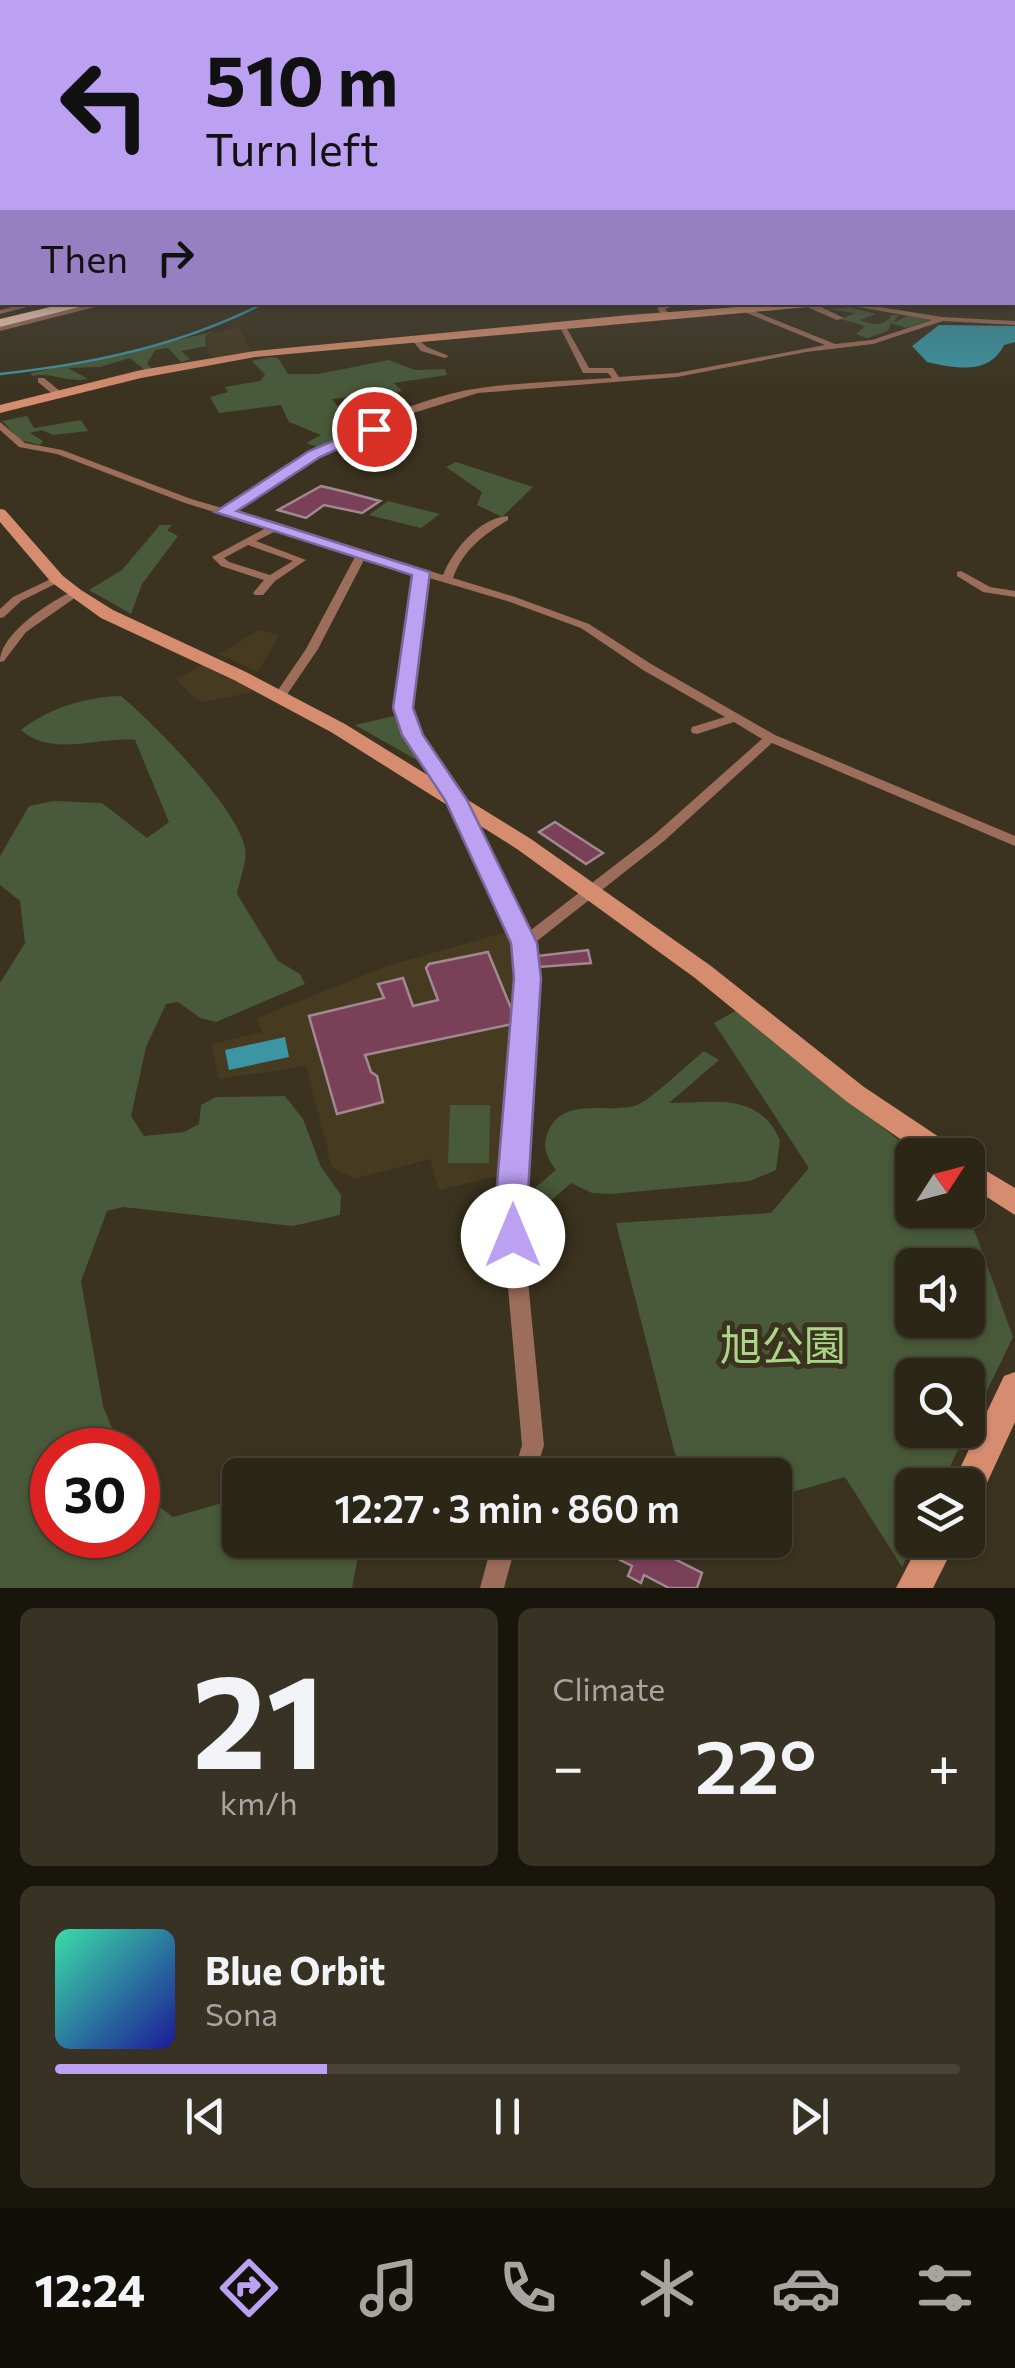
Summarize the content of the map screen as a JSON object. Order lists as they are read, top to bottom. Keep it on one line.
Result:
{"parks":["旭公園"],"north":"top right","page":{"turn":["510 m","Turn left"],"then":"Then","limit":"30","trip":"12:27 · 3 min · 860 m","tile":[["21","km/h"],"Climate"],"heat":["−","22°","+"],"song":["Blue Orbit","Sona"],"tabs":"12:24"}}
